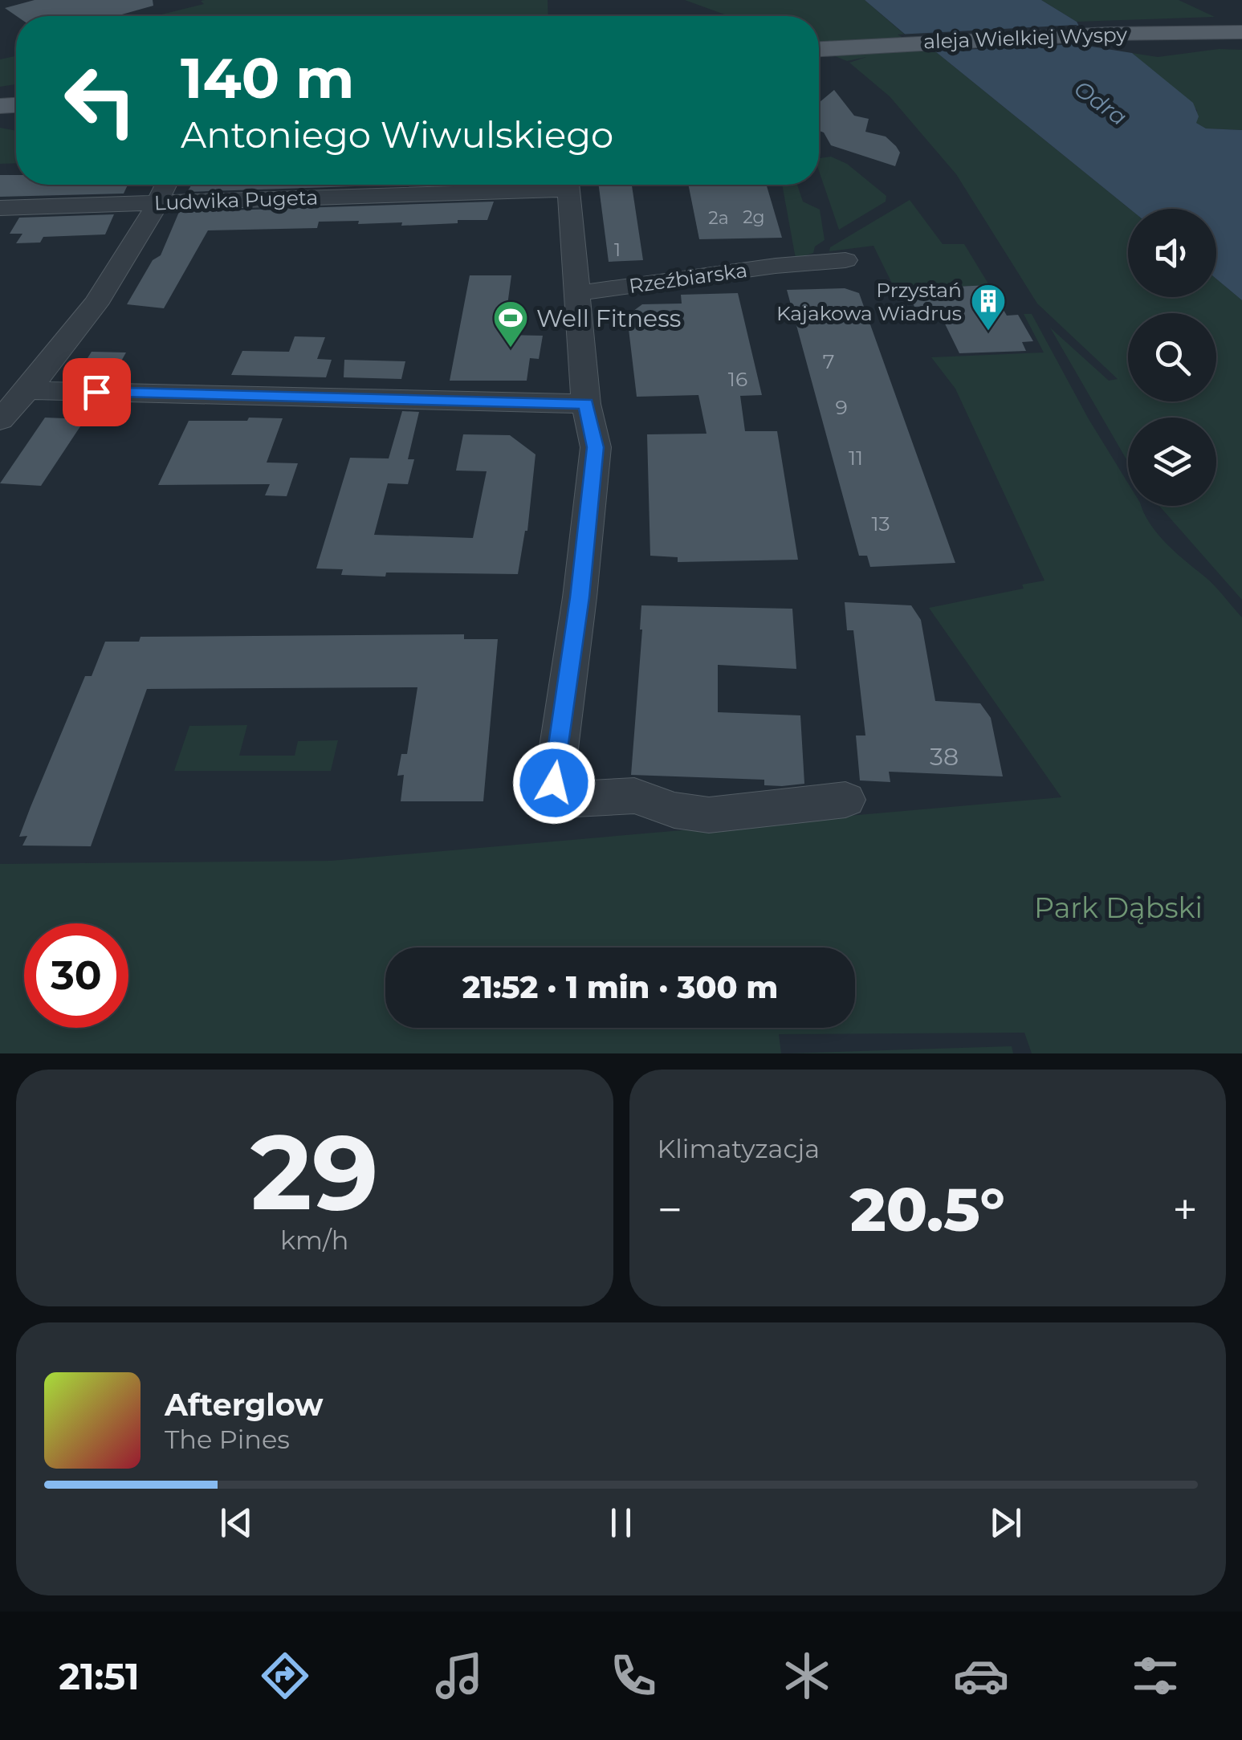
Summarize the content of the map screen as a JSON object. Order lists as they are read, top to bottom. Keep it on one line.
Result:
{"streets":{"main road":["aleja Wielkiej Wyspy"],"street":["Ludwika Pugeta","Rzeźbiarska"]},"water":["Odra"],"parks":["Park Dąbski"],"places":{"building":["Przystań Kajakowa Wiadrus"],"sports":["Well Fitness"]},"house_numbers":["2g","2a","1","7","16","9","11","13","38"],"page":{"turn":["140 m","Antoniego Wiwulskiego"],"limit":"30","trip":"21:52 · 1 min · 300 m","tile":[["29","km/h"],"Klimatyzacja"],"heat":["−","20.5°","+"],"song":["Afterglow","The Pines"],"tabs":"21:51"}}
